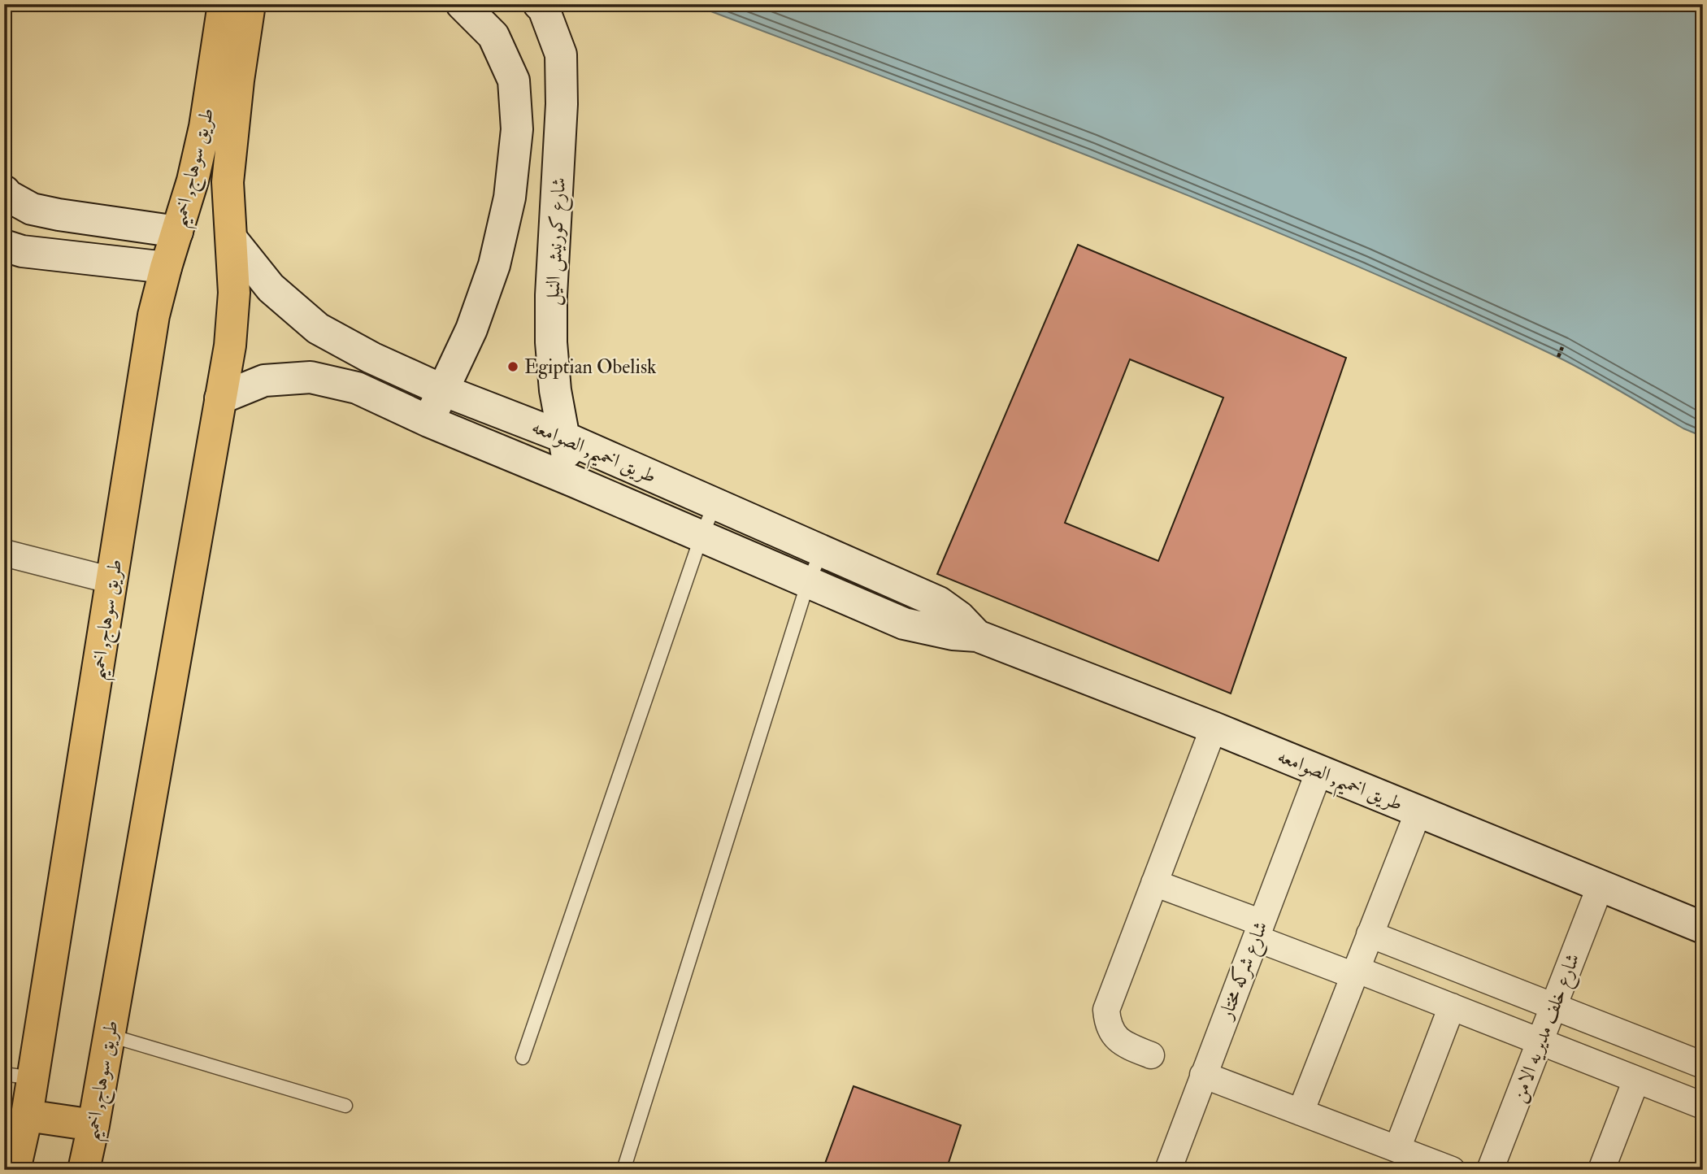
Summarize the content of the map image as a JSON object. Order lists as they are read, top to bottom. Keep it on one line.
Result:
{"streets":{"main road":["طريق سوهاج, اخميم","شارع كورنيش النيل","طريق اخميم, الصوامعه"],"street":["شارع شركه مختار","شارع خلف مديريه الامن"]},"crossings":[["طريق سوهاج, اخميم","طريق اخميم, الصوامعه"],["شارع كورنيش النيل","طريق اخميم, الصوامعه"],["طريق اخميم, الصوامعه","شارع شركه مختار"],["طريق اخميم, الصوامعه","شارع خلف مديريه الامن"]],"places":["Egiptian Obelisk"]}
